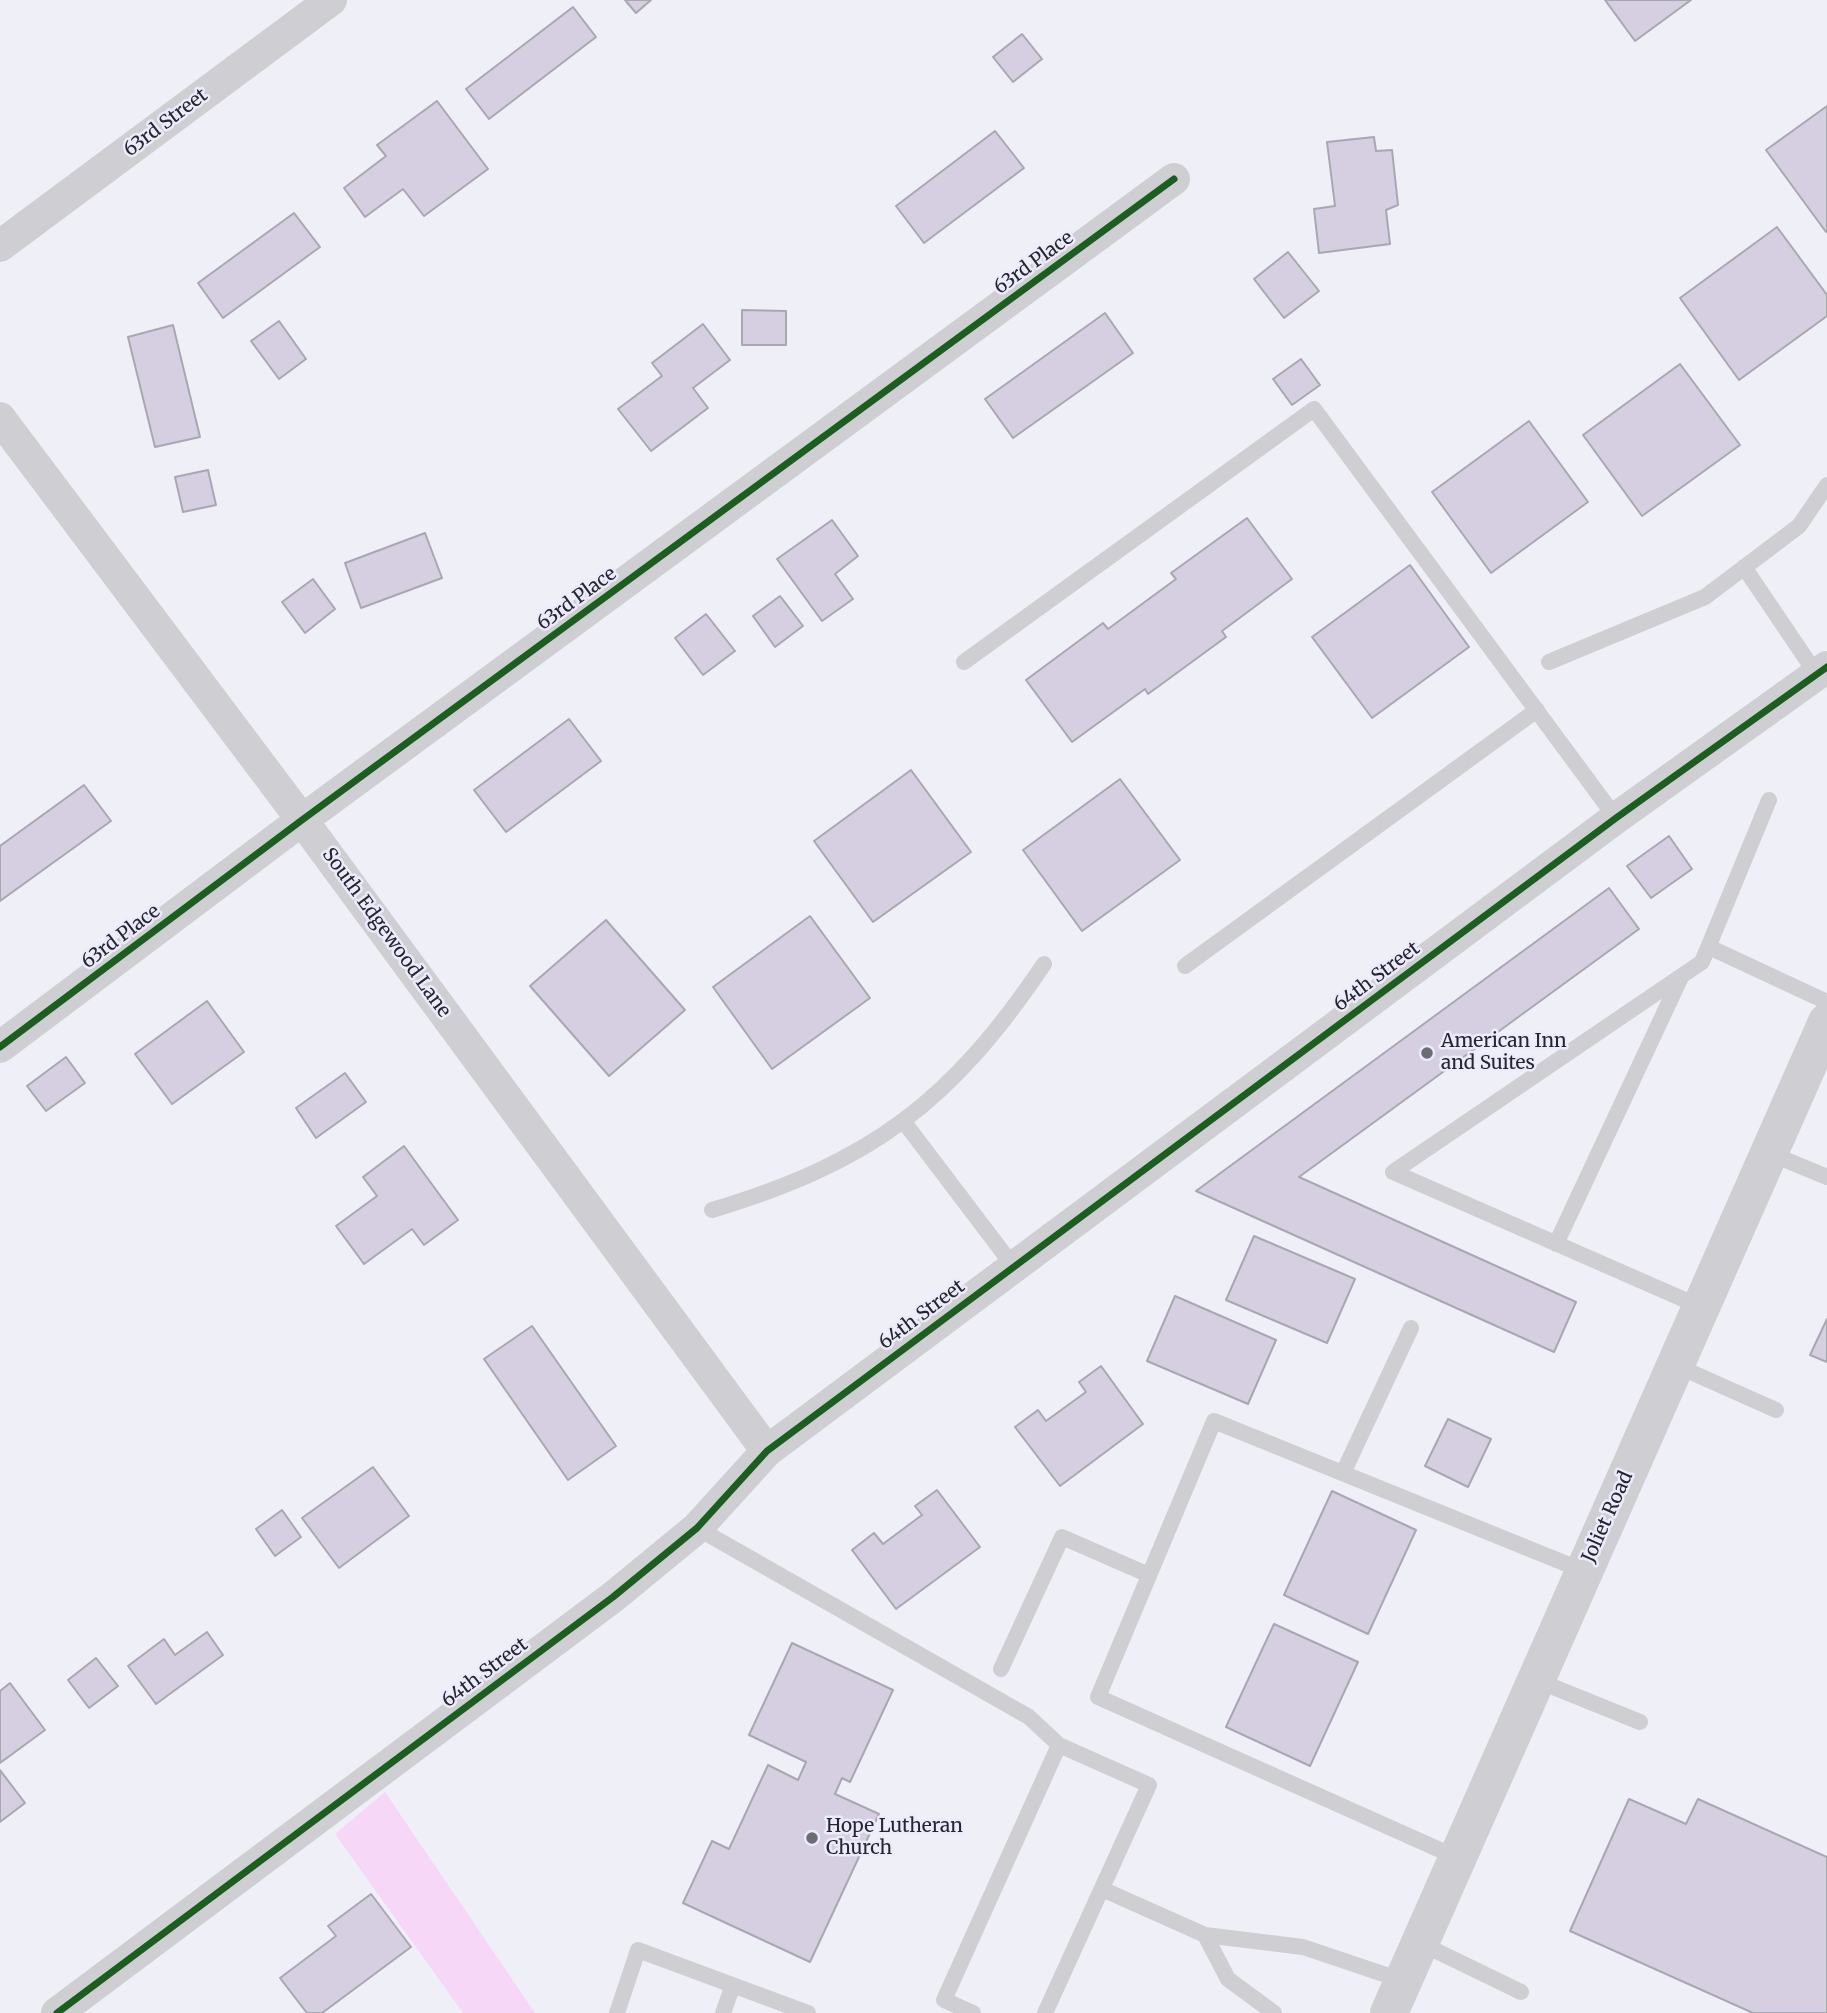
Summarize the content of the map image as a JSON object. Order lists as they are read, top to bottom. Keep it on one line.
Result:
{"streets":{"main road":["Joliet Road"],"street":["63rd Street","63rd Place","South Edgewood Lane","64th Street"]},"crossings":[["63rd Place","South Edgewood Lane"],["South Edgewood Lane","64th Street"]],"places":["American Inn and Suites","Hope Lutheran Church"]}
